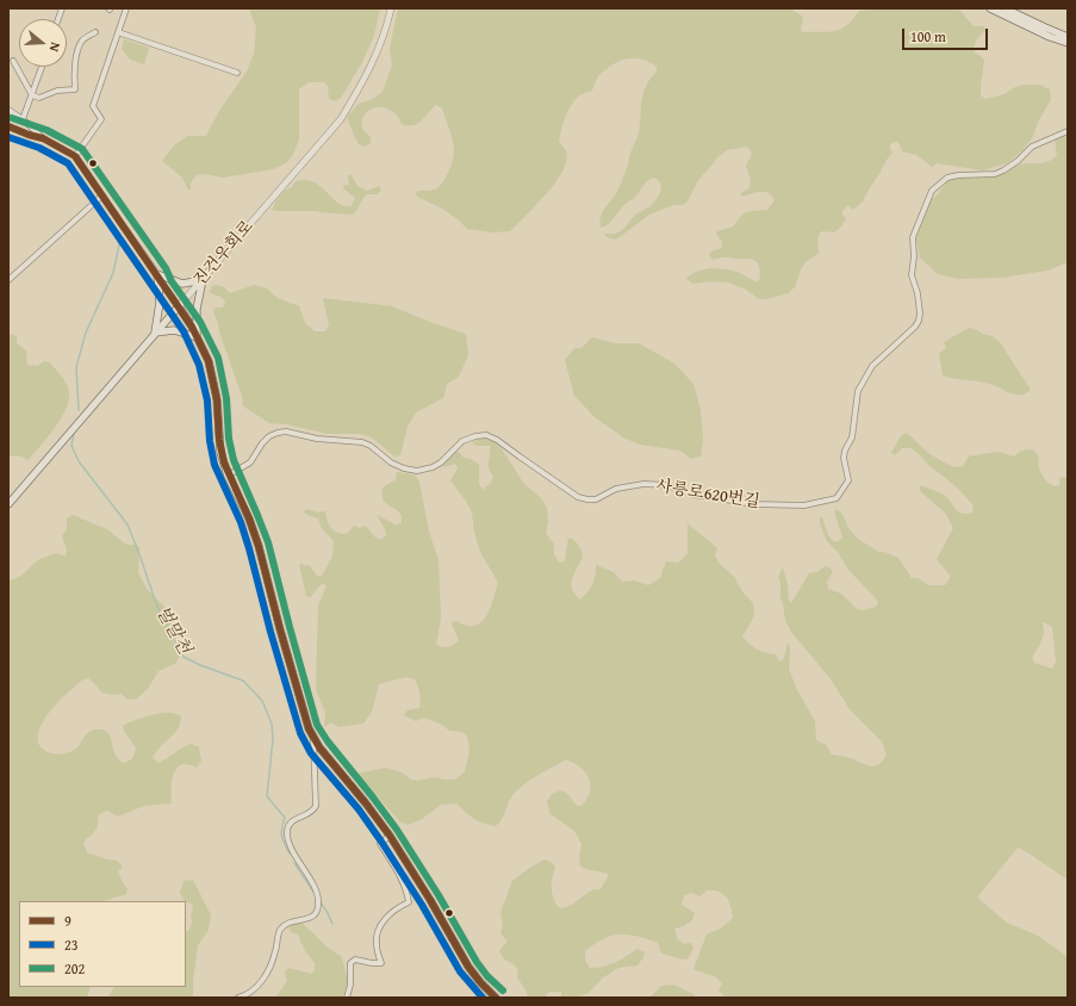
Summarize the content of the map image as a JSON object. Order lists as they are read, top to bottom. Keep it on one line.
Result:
{"streets":{"main road":["진건우회로"],"street":["사릉로620번길"]},"water":["벌말천"],"lines":["transit line 202","transit line 9","transit line 23"],"legend":["9","23","202"],"scale_bar":"100 m","north":"right"}
